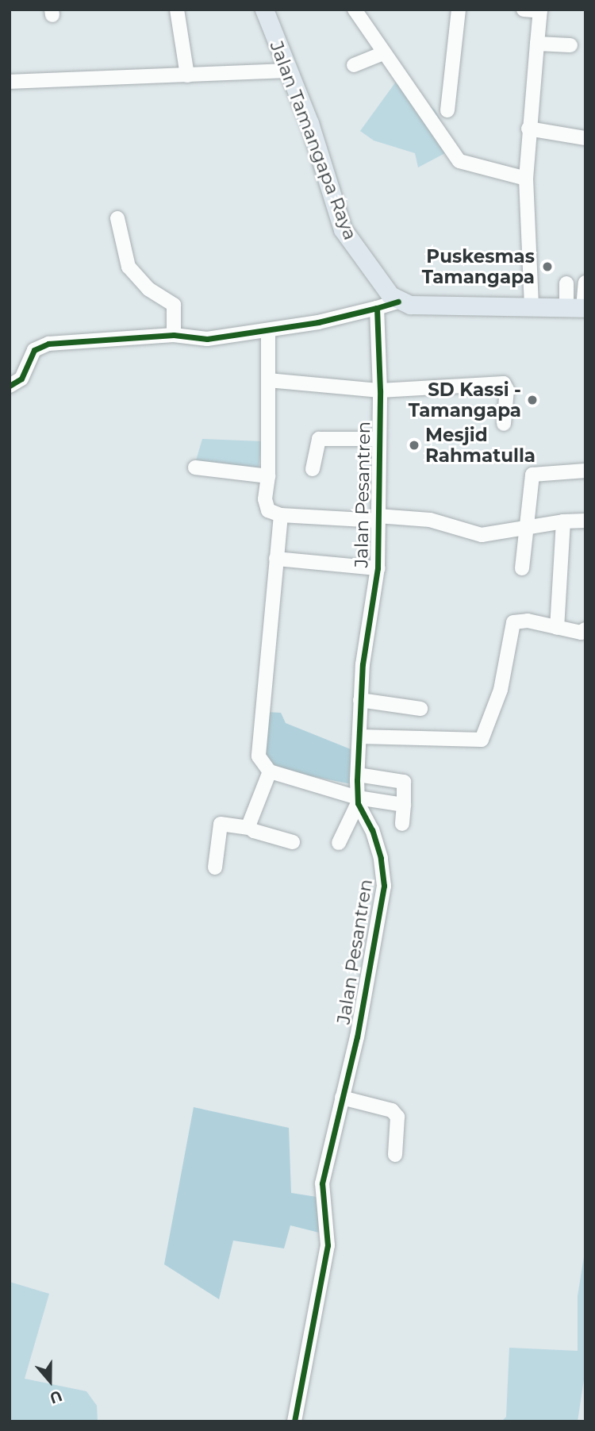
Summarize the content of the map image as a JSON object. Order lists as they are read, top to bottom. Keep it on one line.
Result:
{"streets":{"main road":["Jalan Tamangapa Raya"],"street":["Jalan Pesantren"]},"places":["Puskesmas Tamangapa","SD Kassi - Tamangapa","Mesjid Rahmatulla"],"north":"bottom"}
